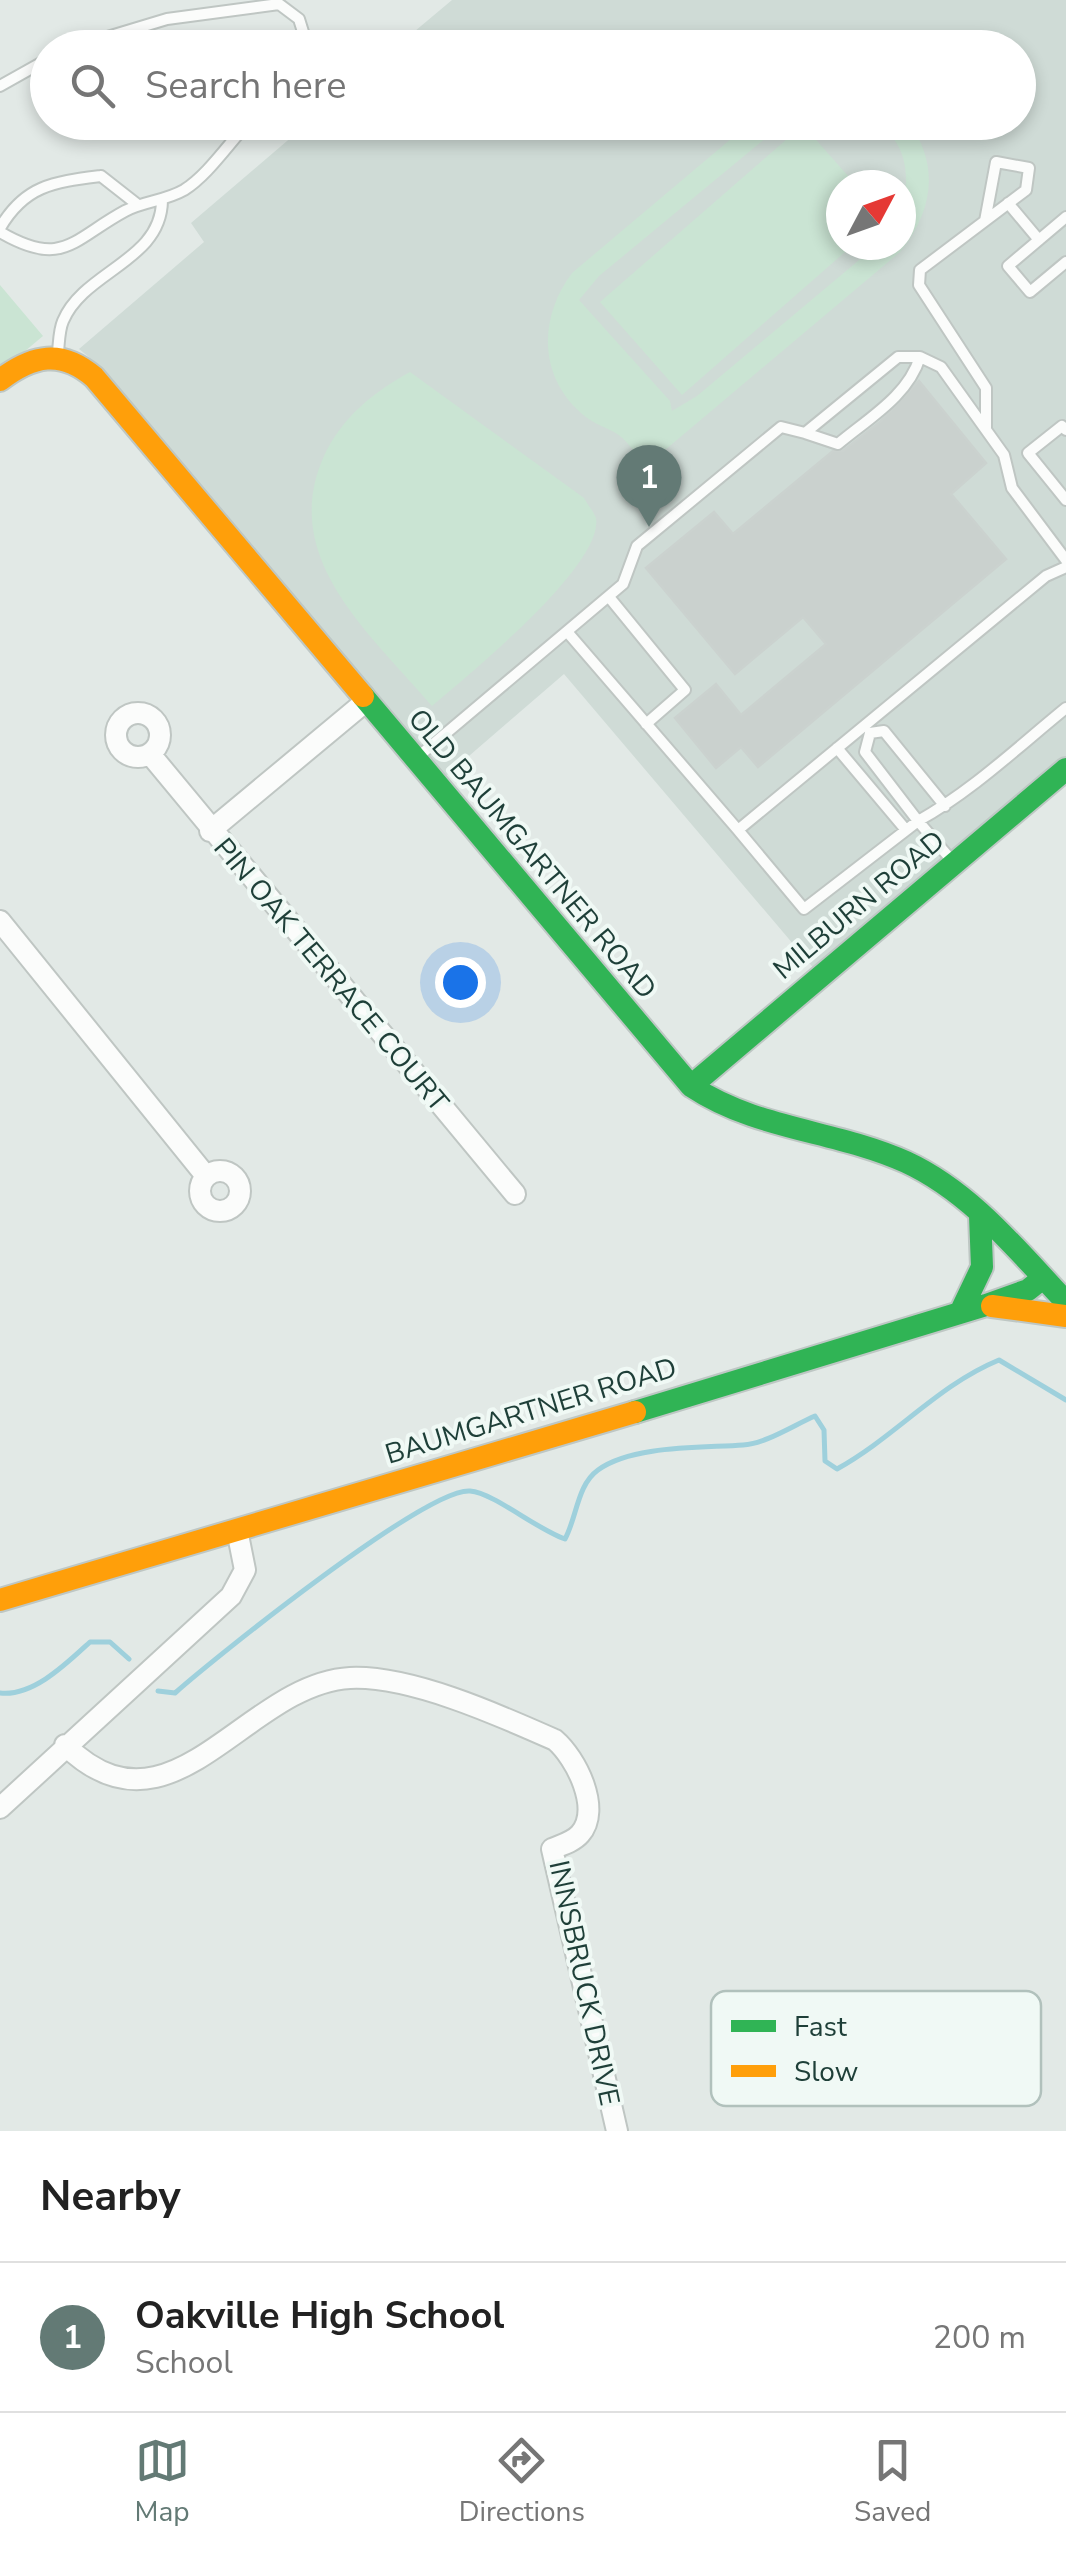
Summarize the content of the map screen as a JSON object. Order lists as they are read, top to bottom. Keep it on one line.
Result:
{"streets":{"street":["OLD BAUMGARTNER ROAD","MILBURN ROAD","PIN OAK TERRACE COURT","BAUMGARTNER ROAD","INNSBRUCK DRIVE"]},"crossings":[["OLD BAUMGARTNER ROAD","MILBURN ROAD"],["OLD BAUMGARTNER ROAD","BAUMGARTNER ROAD"]],"legend":["Fast","Slow"],"north":"top right","page":{"search":"Search here","pins":"1","heading":"Nearby","list":[{"mark":"1","name":"Oakville High School","note":"School","value":"200 m"}],"nav":["Map","Directions","Saved"]}}
